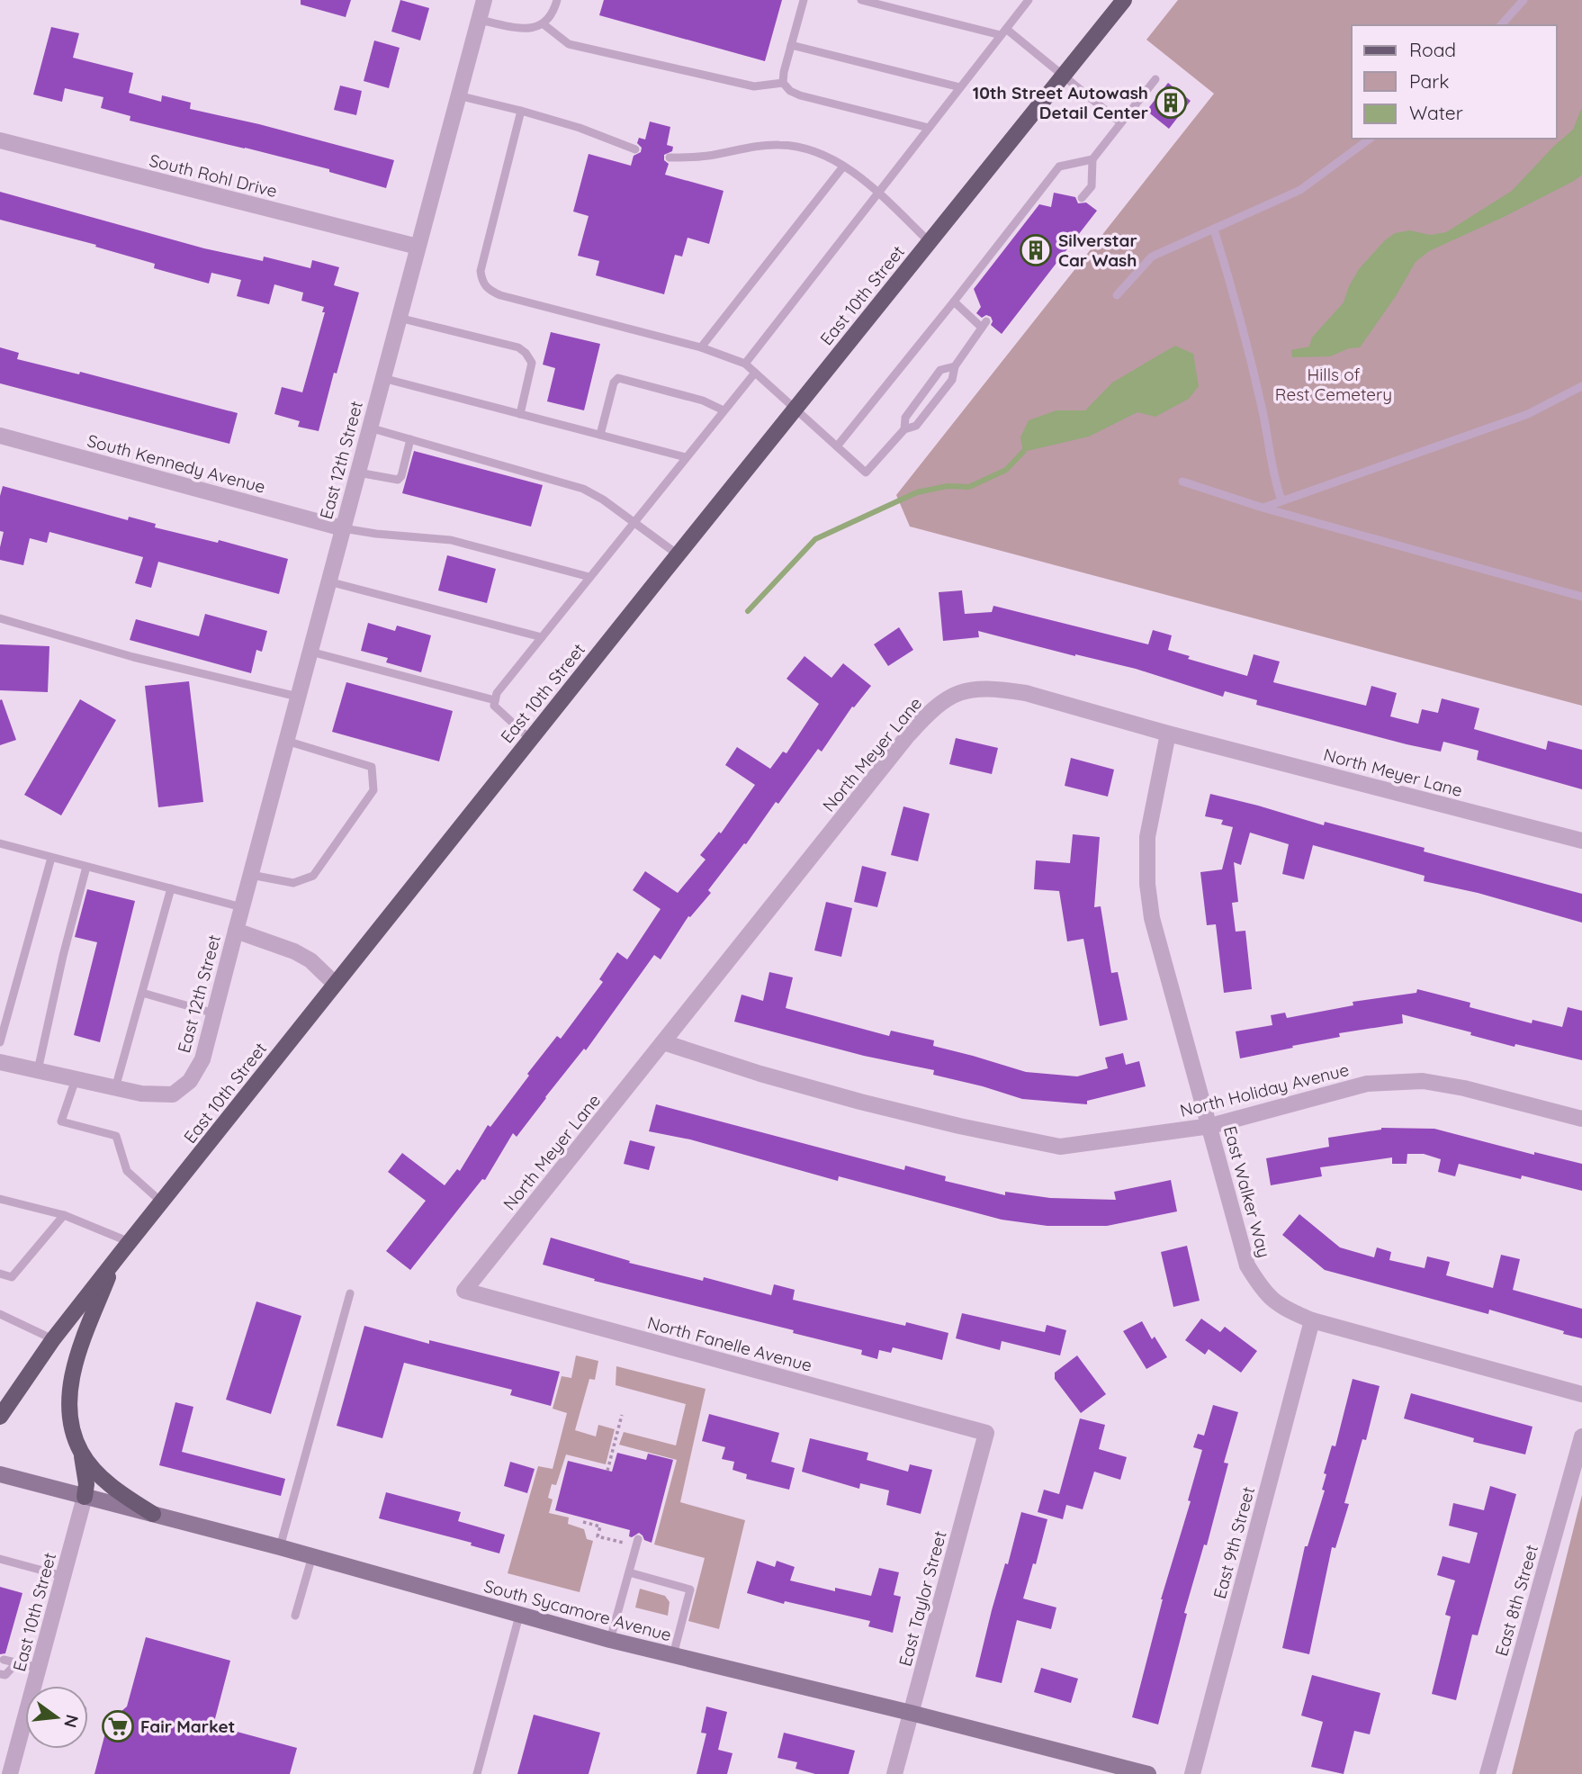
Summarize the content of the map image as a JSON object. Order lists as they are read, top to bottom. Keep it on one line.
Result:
{"streets":{"main road":["East 10th Street","South Sycamore Avenue"],"street":["South Rohl Drive","East 12th Street","South Kennedy Avenue","North Meyer Lane","North Holiday Avenue","East Walker Way","North Fanelle Avenue","East 9th Street","East Taylor Street","East 8th Street"]},"crossings":[["South Rohl Drive","East 12th Street"],["East 10th Street","East 12th Street"],["East 10th Street","South Sycamore Avenue"],["East 12th Street","South Kennedy Avenue"],["North Meyer Lane","North Holiday Avenue"],["North Meyer Lane","East Walker Way"],["North Meyer Lane","North Fanelle Avenue"],["North Holiday Avenue","East Walker Way"],["East Walker Way","East 9th Street"],["North Fanelle Avenue","East Taylor Street"],["East Taylor Street","South Sycamore Avenue"]],"parks":["Hills of Rest Cemetery"],"places":{"building":["10th Street Autowash Detail Center","Silverstar Car Wash"],"supermarket":["Fair Market"]},"legend":["Road","Park","Water"],"north":"right"}
